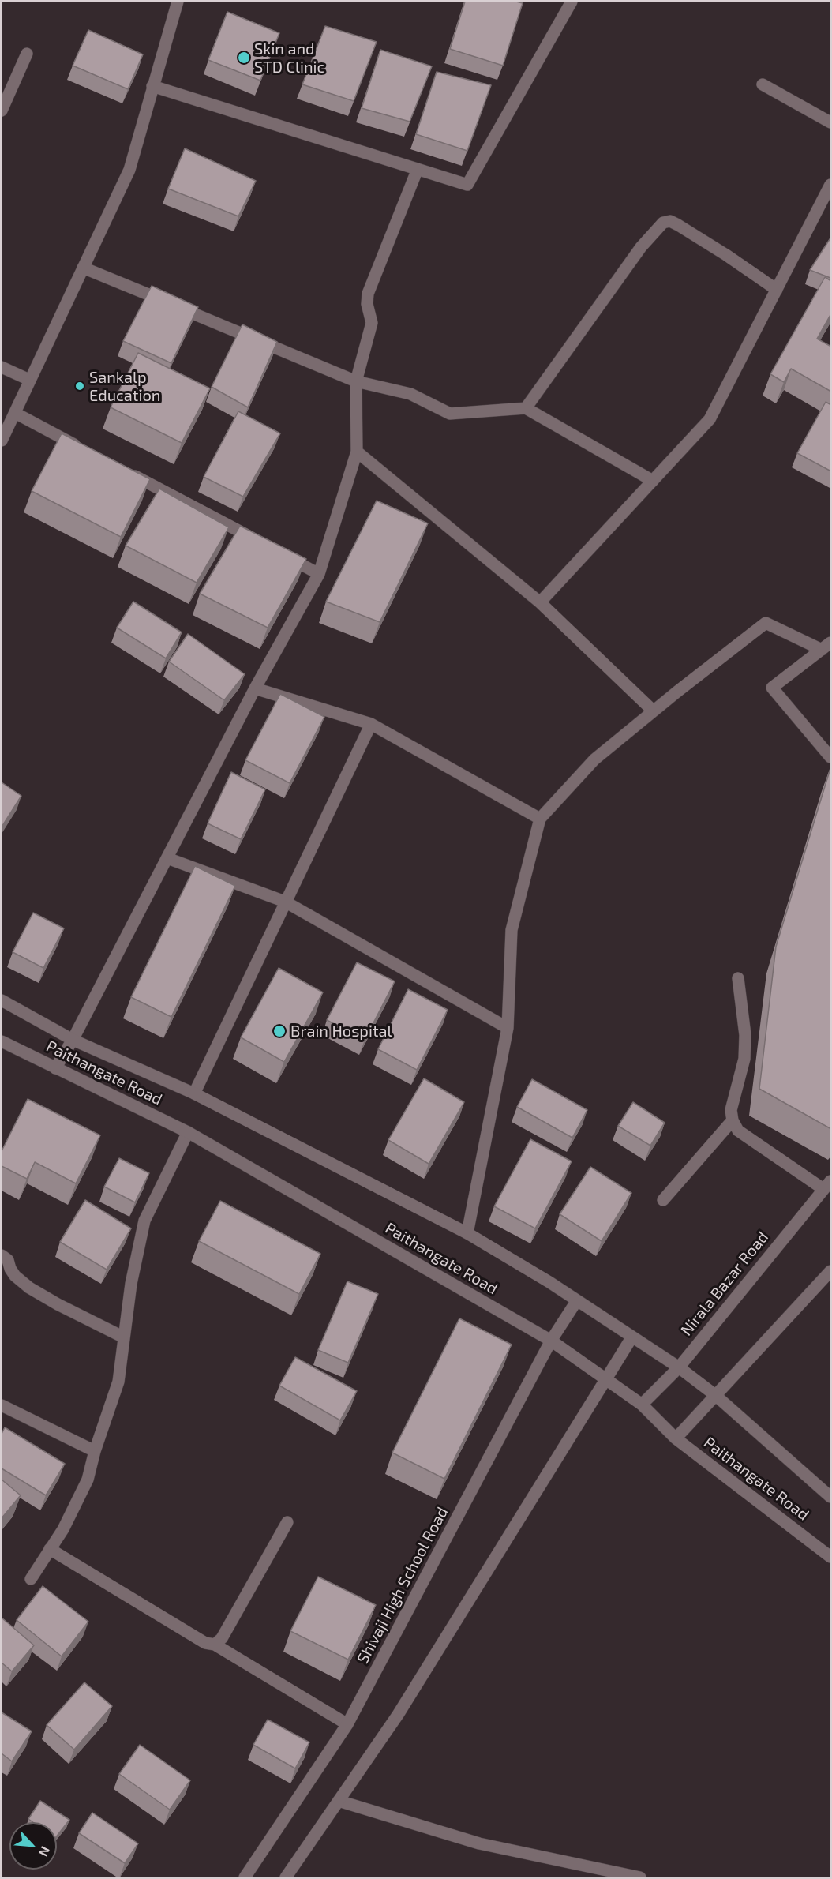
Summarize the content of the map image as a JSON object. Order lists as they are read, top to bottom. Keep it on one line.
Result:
{"streets":{"street":["Paithangate Road","Nirala Bazar Road","Shivaji High School Road"]},"crossings":[["Paithangate Road","Nirala Bazar Road"],["Paithangate Road","Shivaji High School Road"]],"places":["Skin and STD Clinic","Sankalp Education","Brain Hospital"],"north":"bottom right"}
